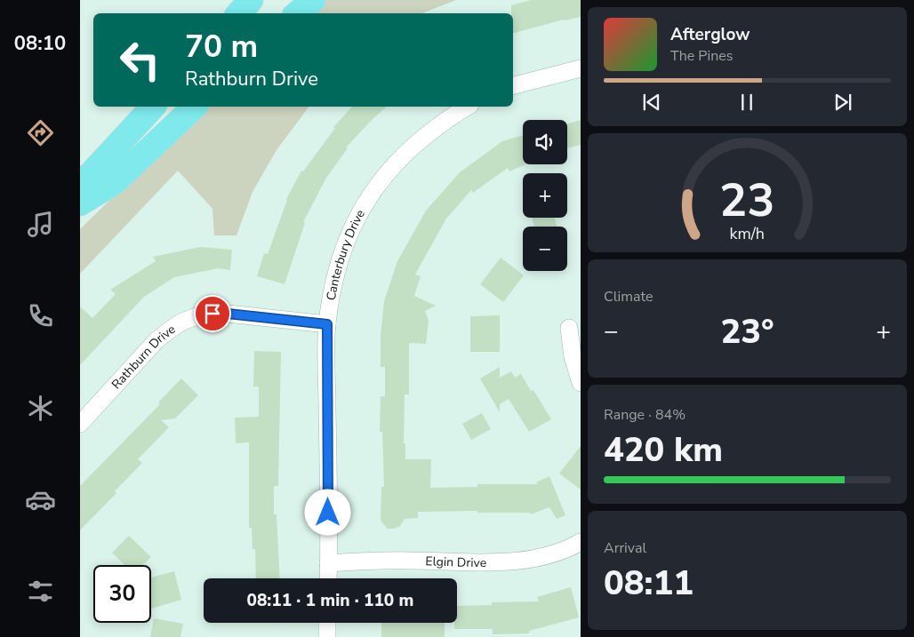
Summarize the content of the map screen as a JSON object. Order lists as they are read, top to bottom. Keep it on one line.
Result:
{"streets":{"street":["Canterbury Drive","Rathburn Drive","Elgin Drive"]},"crossings":[["Canterbury Drive","Rathburn Drive"],["Canterbury Drive","Elgin Drive"]],"page":{"tabs":"08:10","turn":["70 m","Rathburn Drive"],"song":["Afterglow","The Pines"],"map_buttons":["+","−"],"tile":["Climate",["Range · 84%","420 km"],["Arrival","08:11"]],"heat":["−","23°","+"],"limit":"30","trip":"08:11 · 1 min · 110 m","gauge":["23","km/h"]}}
